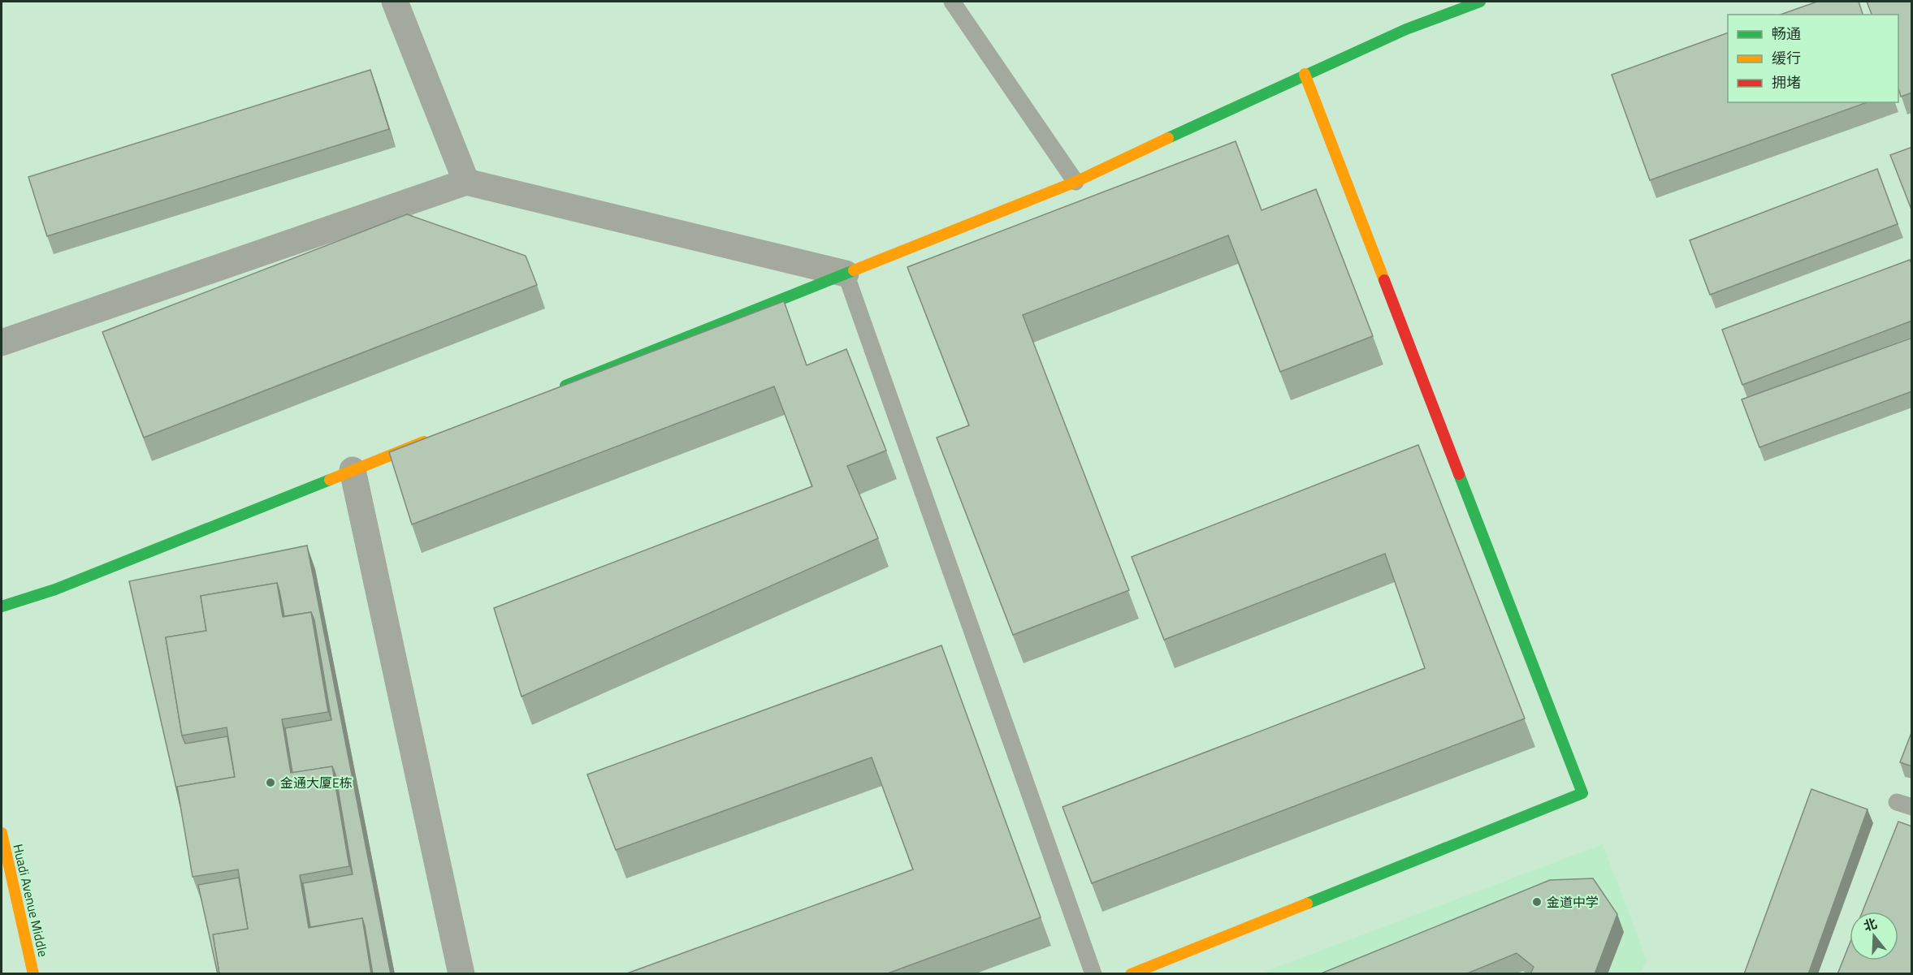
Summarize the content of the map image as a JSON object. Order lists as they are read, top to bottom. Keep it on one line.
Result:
{"streets":{"street":["Huadi Avenue Middle"]},"places":["金通大厦E栋","金道中学"],"legend":["畅通","缓行","拥堵"],"north":"top"}
